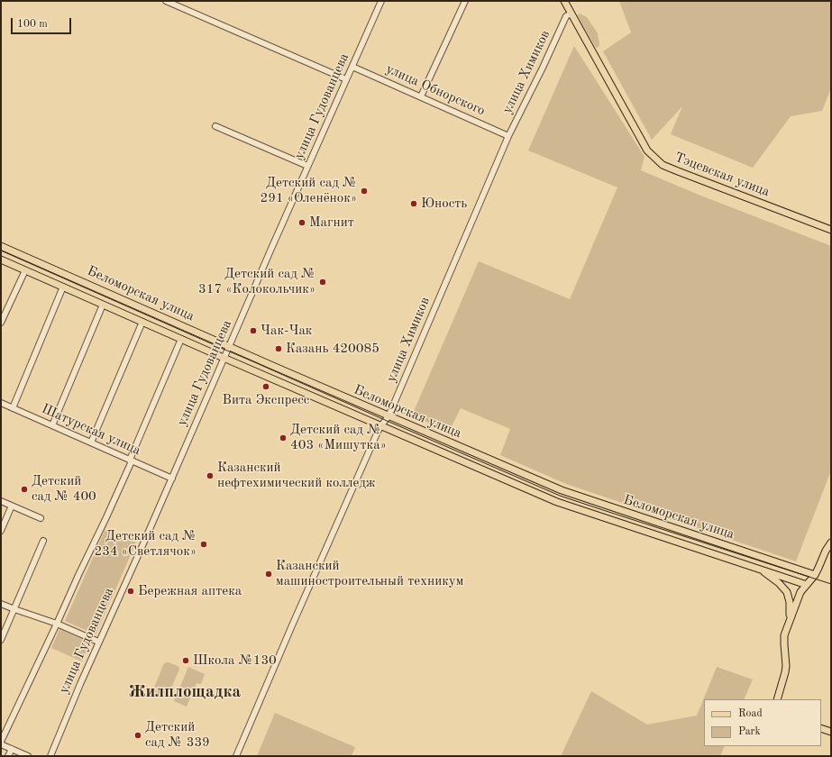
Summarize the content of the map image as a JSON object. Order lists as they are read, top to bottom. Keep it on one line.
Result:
{"streets":{"main road":["Тэцевская улица","Беломорская улица"],"street":["улица Химиков","улица Обнорского","улица Гудованцева","Шатурская улица"]},"crossings":[["улица Химиков","улица Обнорского"],["улица Химиков","Тэцевская улица"],["улица Химиков","Беломорская улица"],["улица Обнорского","улица Гудованцева"],["улица Гудованцева","Беломорская улица"],["улица Гудованцева","Шатурская улица"]],"districts":["Жилплощадка"],"places":["Детский сад № 291 «Оленёнок»","Юность","Магнит","Детский сад № 317 «Колокольчик»","Чак-Чак","Казань 420085","Вита Экспресс","Детский сад № 403 «Мишутка»","Казанский нефтехимический колледж","Детский сад № 400","Детский сад № 234 «Светлячок»","Казанский машиностроительный техникум","Бережная аптека","Школа №130","Детский сад № 339"],"legend":["Road","Park"],"scale_bar":"100 m"}
